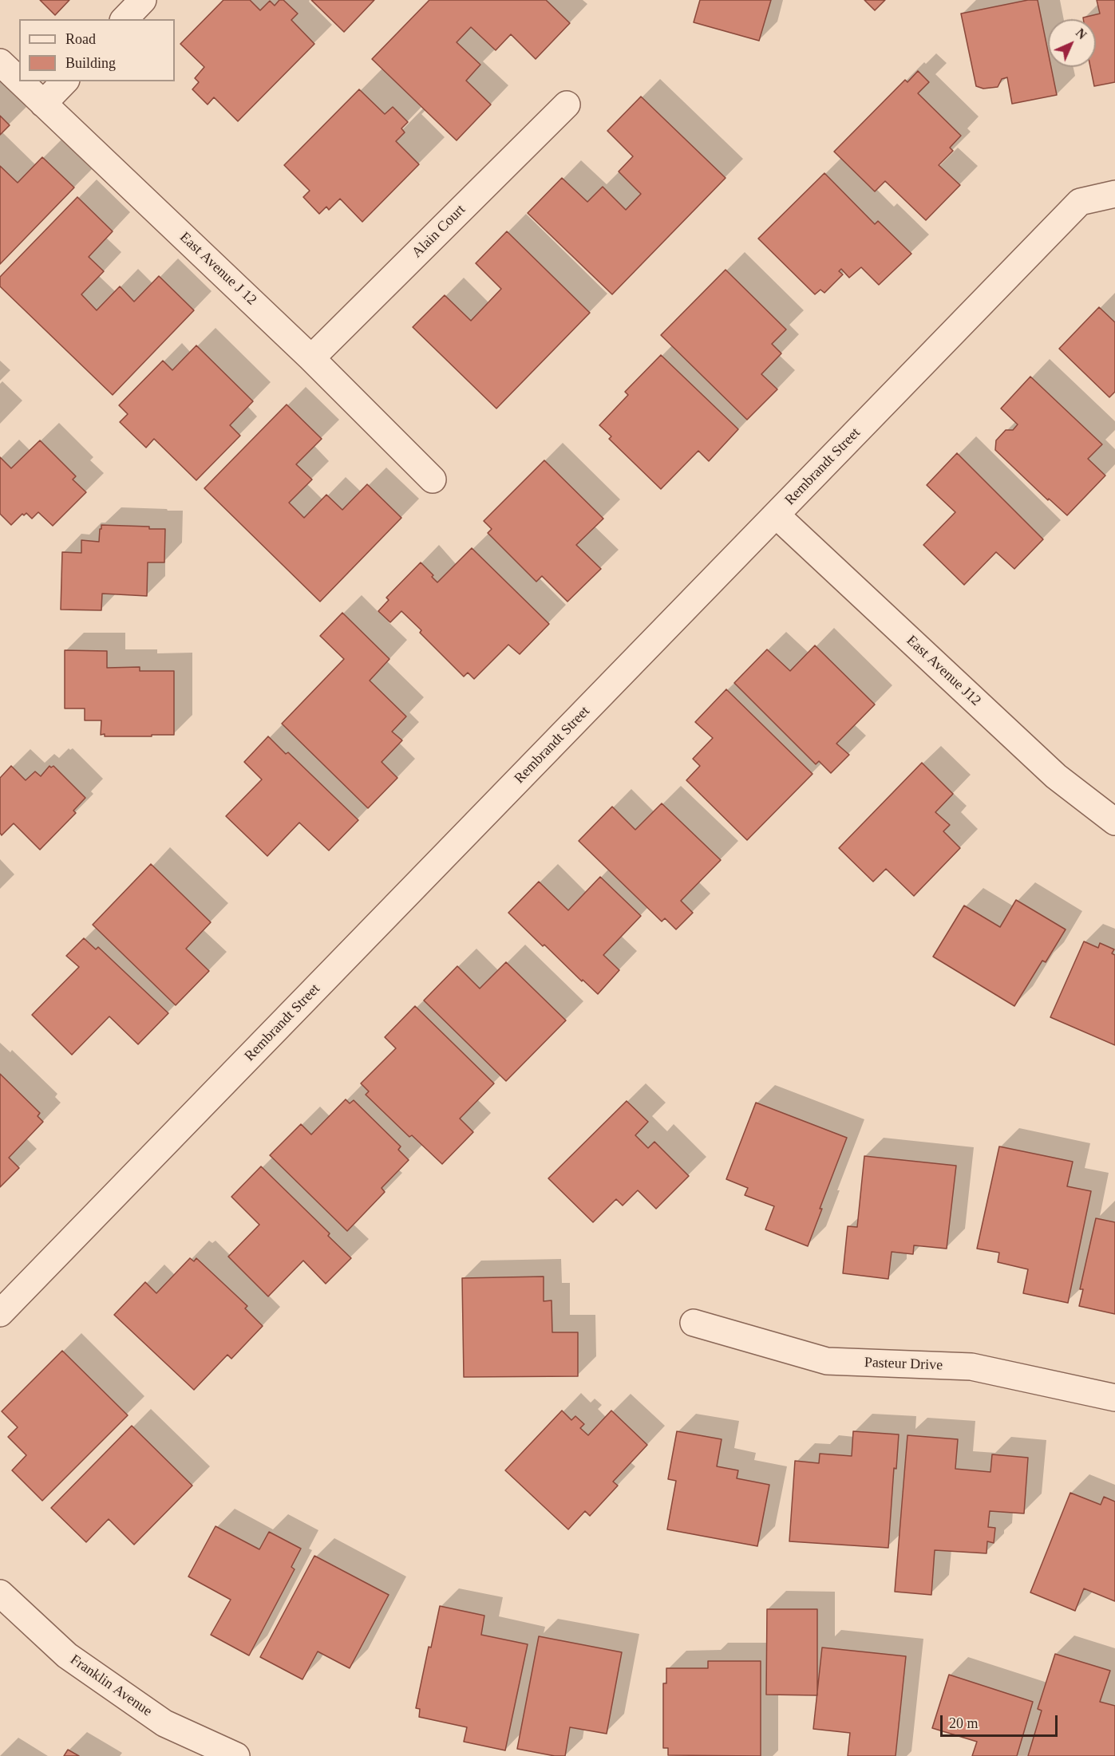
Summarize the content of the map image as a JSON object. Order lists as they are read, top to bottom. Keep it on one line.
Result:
{"streets":{"street":["Alain Court","East Avenue J 12","Rembrandt Street","East Avenue J12","Pasteur Drive","Franklin Avenue"]},"crossings":[["Alain Court","East Avenue J 12"],["Rembrandt Street","East Avenue J12"]],"legend":["Road","Building"],"scale_bar":"20 m","north":"top right"}
